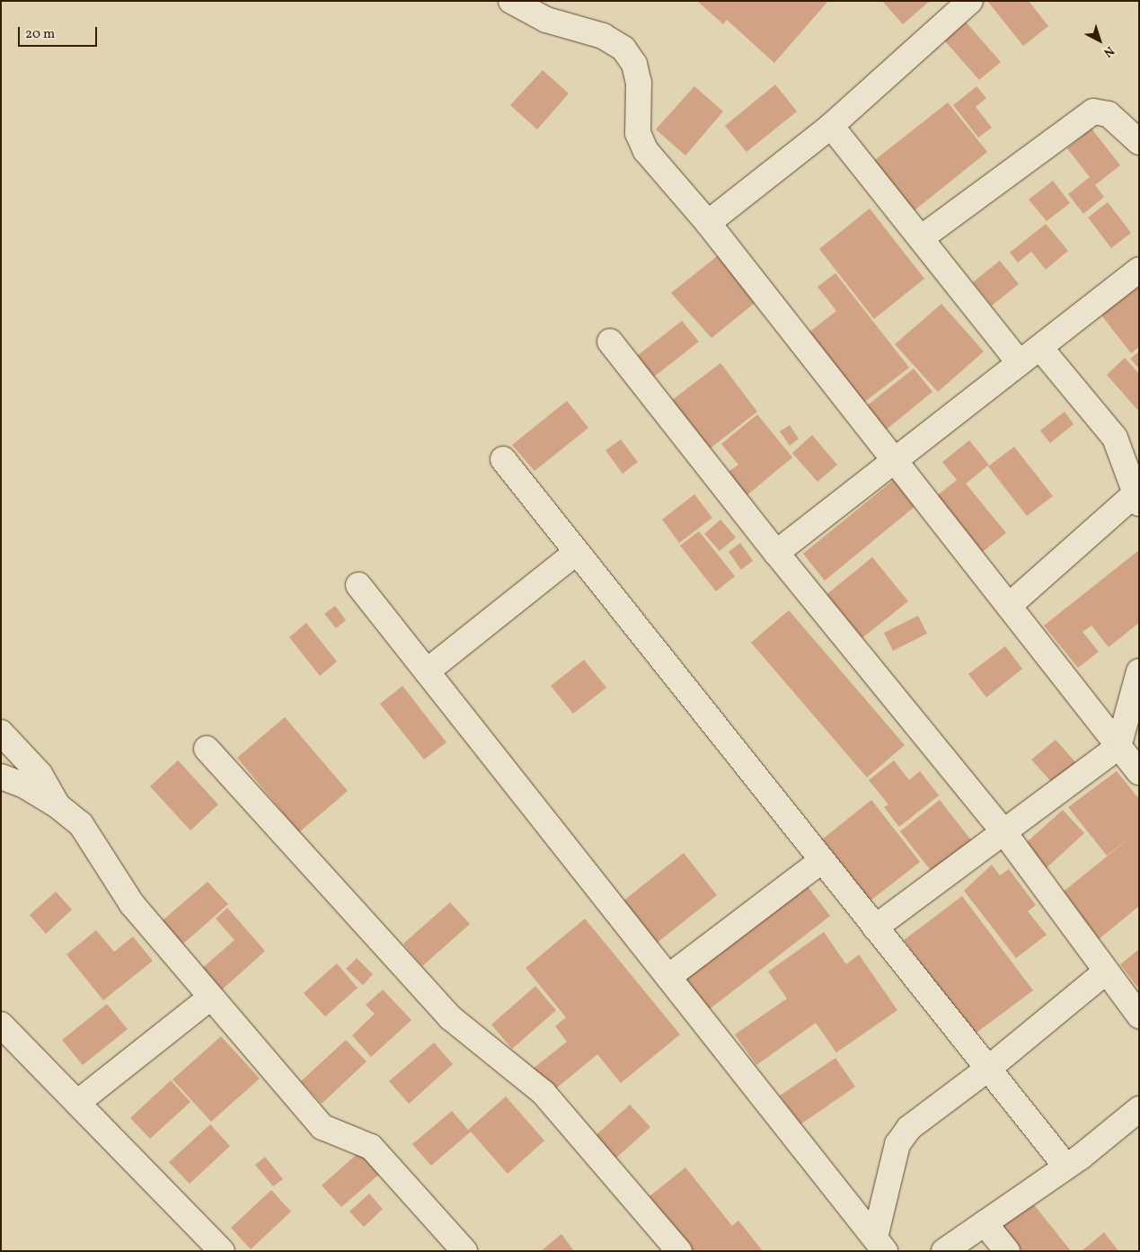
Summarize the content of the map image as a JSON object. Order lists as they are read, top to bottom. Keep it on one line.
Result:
{"scale_bar":"20 m","north":"bottom right"}
